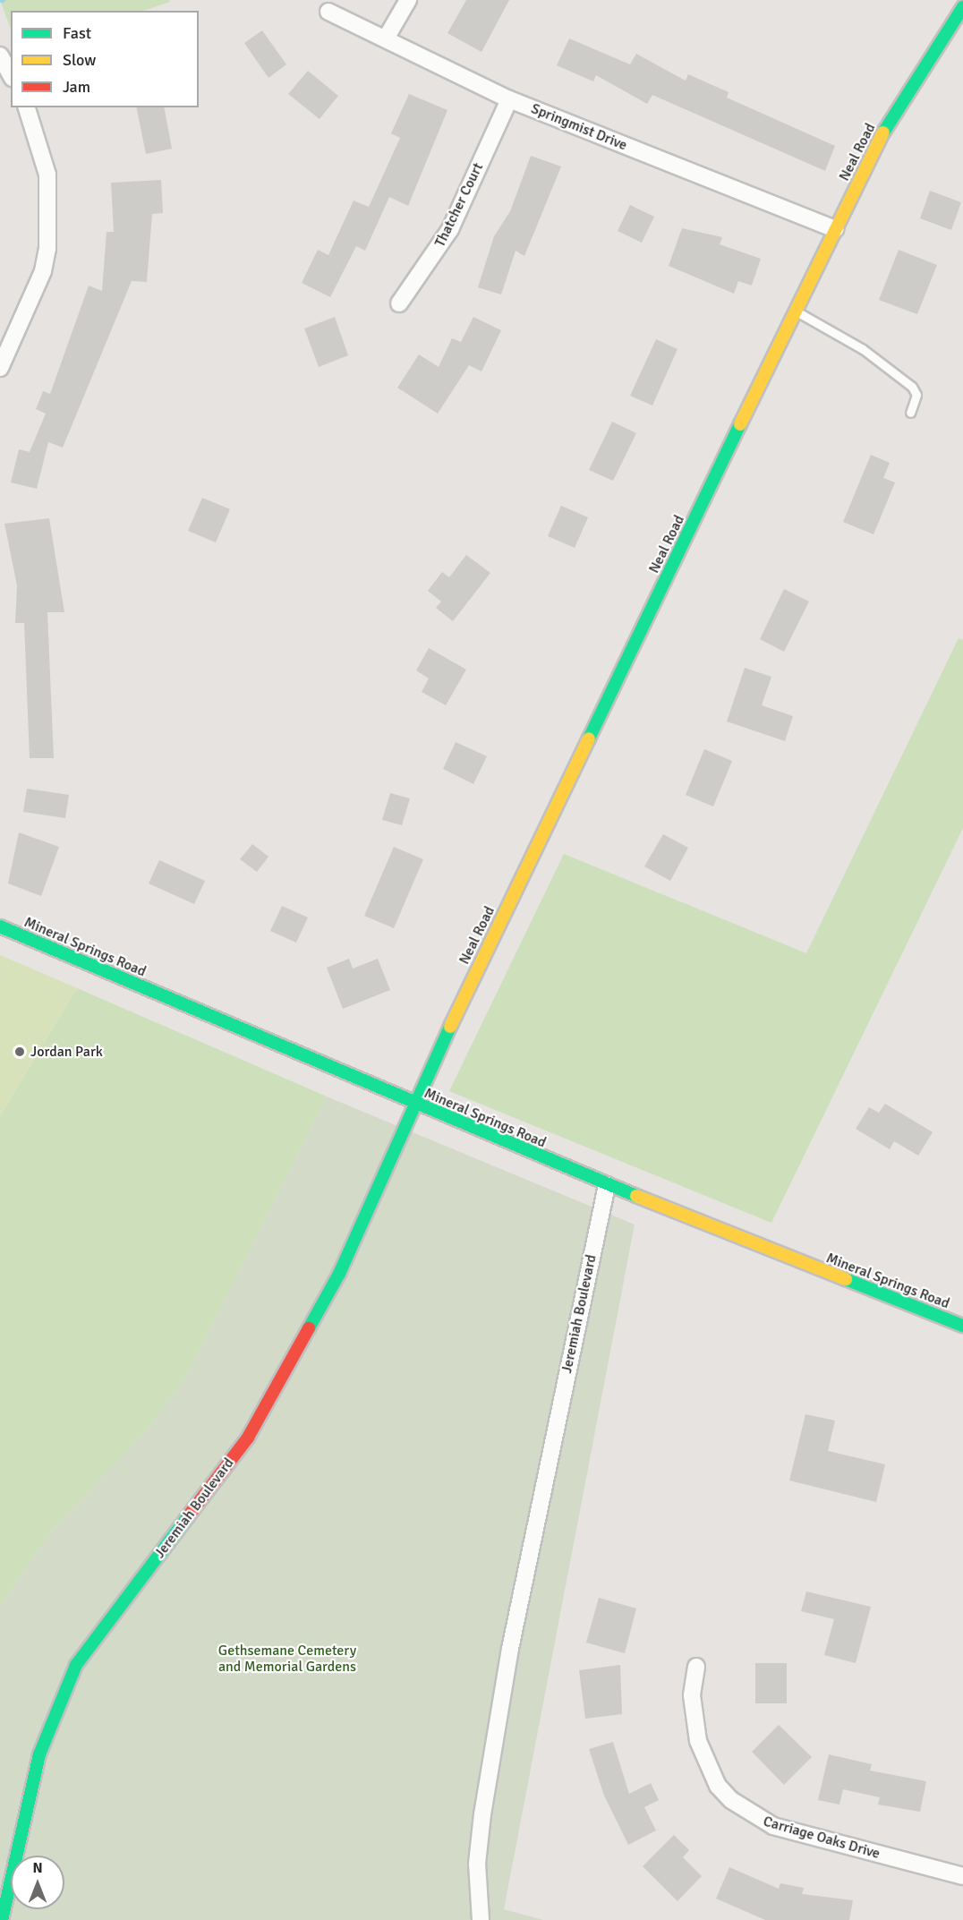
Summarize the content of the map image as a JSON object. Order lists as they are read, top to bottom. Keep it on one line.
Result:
{"streets":{"street":["Springmist Drive","Neal Road","Thatcher Court","Mineral Springs Road","Jeremiah Boulevard","Carriage Oaks Drive"]},"crossings":[["Springmist Drive","Neal Road"],["Springmist Drive","Thatcher Court"],["Neal Road","Mineral Springs Road"],["Neal Road","Jeremiah Boulevard"],["Mineral Springs Road","Jeremiah Boulevard"]],"parks":["Gethsemane Cemetery and Memorial Gardens"],"places":["Jordan Park"],"legend":["Fast","Slow","Jam"],"north":"top"}
